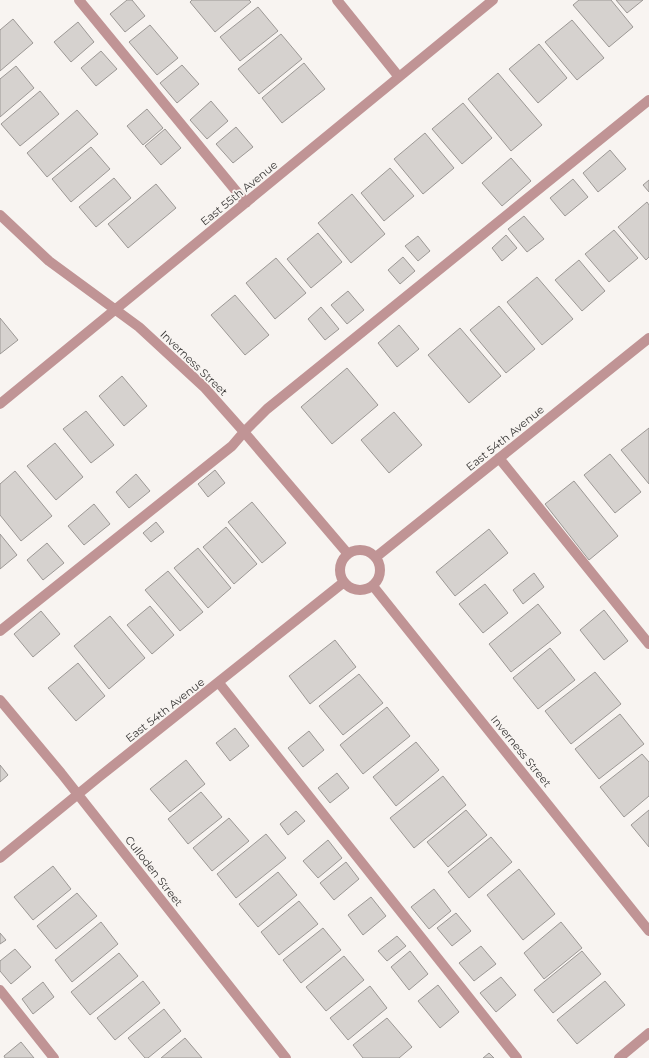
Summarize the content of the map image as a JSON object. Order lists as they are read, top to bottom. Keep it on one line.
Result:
{"streets":{"street":["East 55th Avenue","Inverness Street","East 54th Avenue","Culloden Street"]},"crossings":[["East 55th Avenue","Inverness Street"],["Inverness Street","East 54th Avenue"],["East 54th Avenue","Culloden Street"]]}
